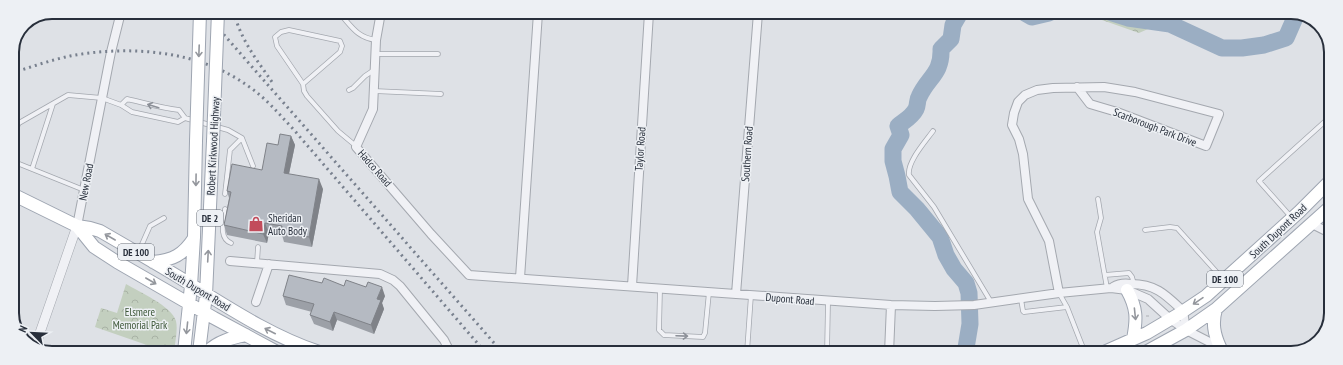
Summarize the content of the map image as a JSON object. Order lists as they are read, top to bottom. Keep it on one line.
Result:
{"streets":{"main road":["Robert Kirkwood Highway","DE 2","South Dupont Road","DE 100"],"street":["Scarborough Park Drive","Taylor Road","Southern Road","Hadco Road","New Road","Dupont Road"]},"crossings":[["Scarborough Park Drive","Dupont Road"],["Robert Kirkwood Highway","South Dupont Road"],["Taylor Road","Dupont Road"],["Southern Road","Dupont Road"],["Hadco Road","Dupont Road"],["New Road","South Dupont Road"],["New Road","DE 100"],["South Dupont Road","DE 100"],["South Dupont Road","Dupont Road"]],"parks":["Elsmere Memorial Park"],"places":{"shop":["Sheridan Auto Body"]},"north":"top left"}
